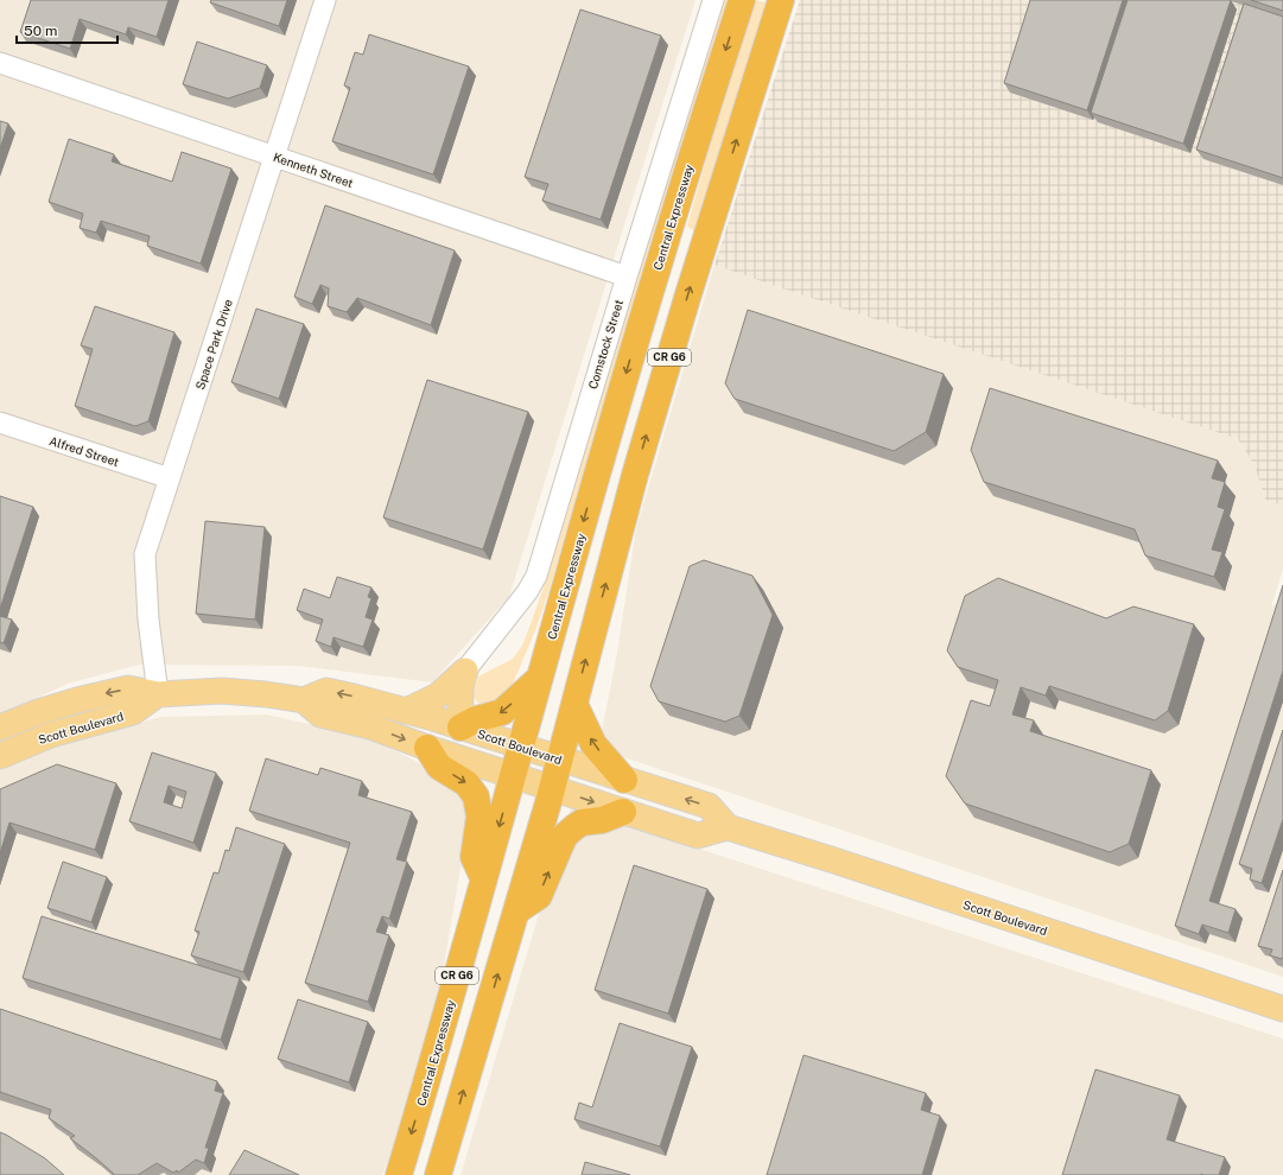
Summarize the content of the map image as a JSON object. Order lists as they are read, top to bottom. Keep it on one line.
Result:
{"streets":{"highway":["Central Expressway","CR G6"],"main road":["Scott Boulevard"],"street":["Kenneth Street","Space Park Drive","Comstock Street","Alfred Street"]},"crossings":[["Kenneth Street","Space Park Drive"],["Kenneth Street","Comstock Street"],["Central Expressway","Scott Boulevard"],["Space Park Drive","Alfred Street"],["Space Park Drive","Scott Boulevard"],["CR G6","Scott Boulevard"]],"scale_bar":"50 m"}
